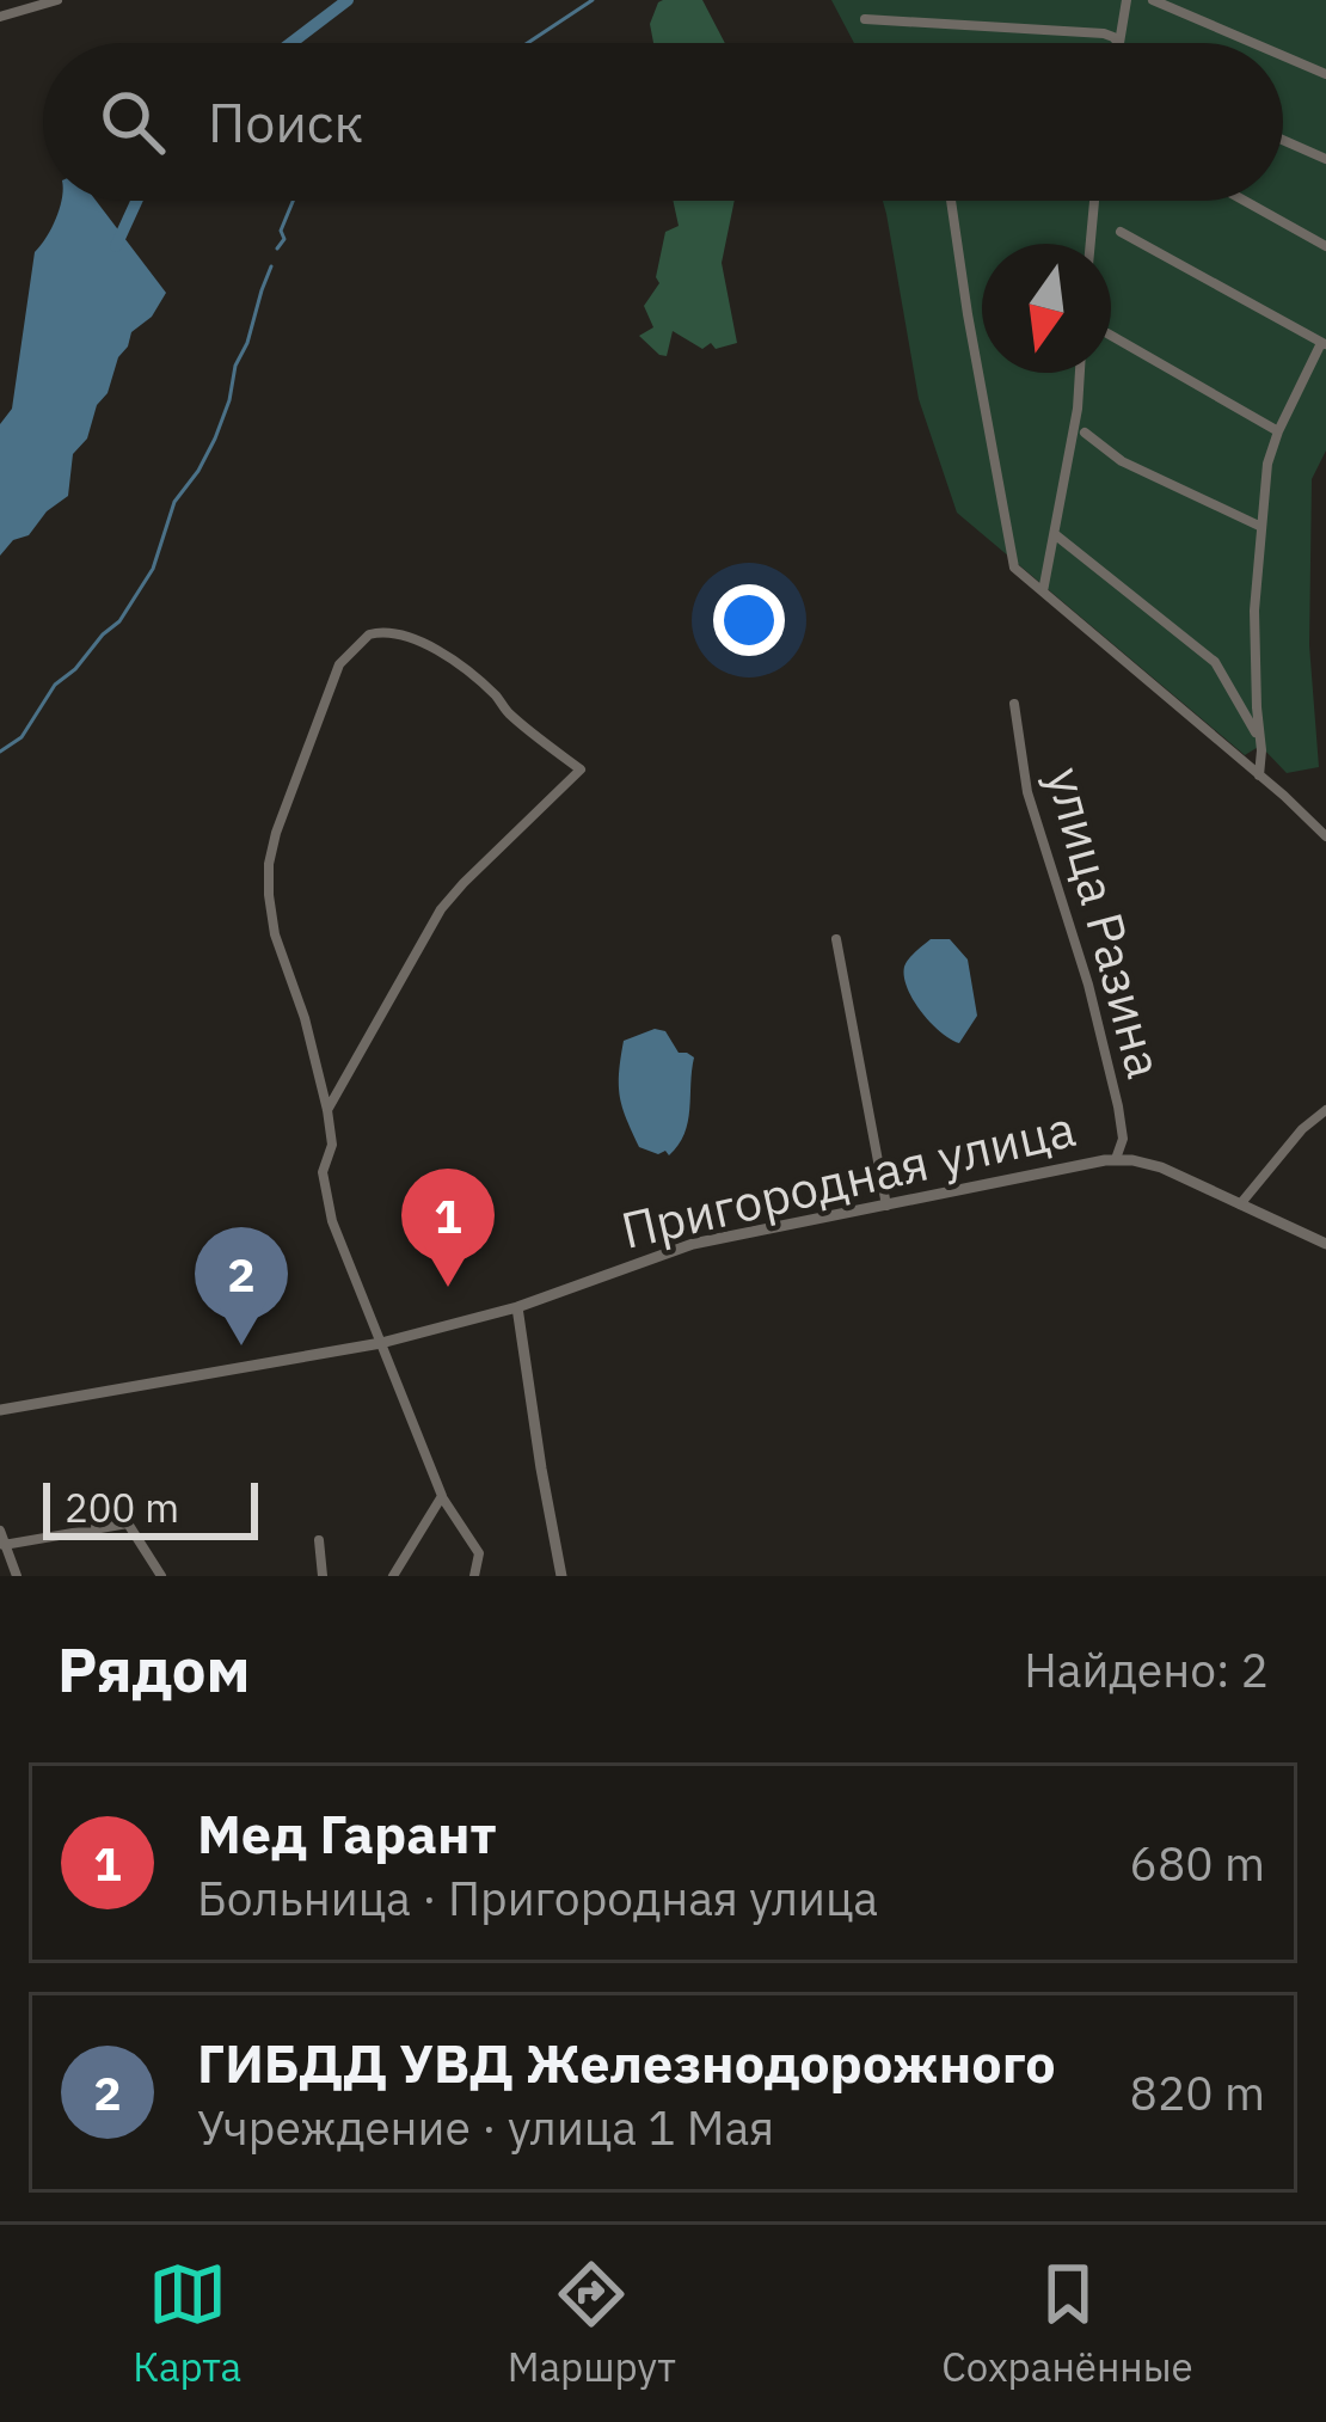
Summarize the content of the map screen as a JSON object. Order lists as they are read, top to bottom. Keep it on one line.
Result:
{"streets":{"street":["улица Разина","Пригородная улица"]},"crossings":[["улица Разина","Пригородная улица"]],"scale_bar":"200 m","north":"bottom","page":{"search":"Поиск","pins":["1","2"],"scale":"200 m","heading":["Рядом","Найдено: 2"],"list":[{"mark":"1","name":"Мед Гарант","note":"Больница · Пригородная улица","value":"680 m"},{"mark":"2","name":"ГИБДД УВД Железнодорожного","note":"Учреждение · улица 1 Мая","value":"820 m"}],"nav":["Карта","Маршрут","Сохранённые"]}}
